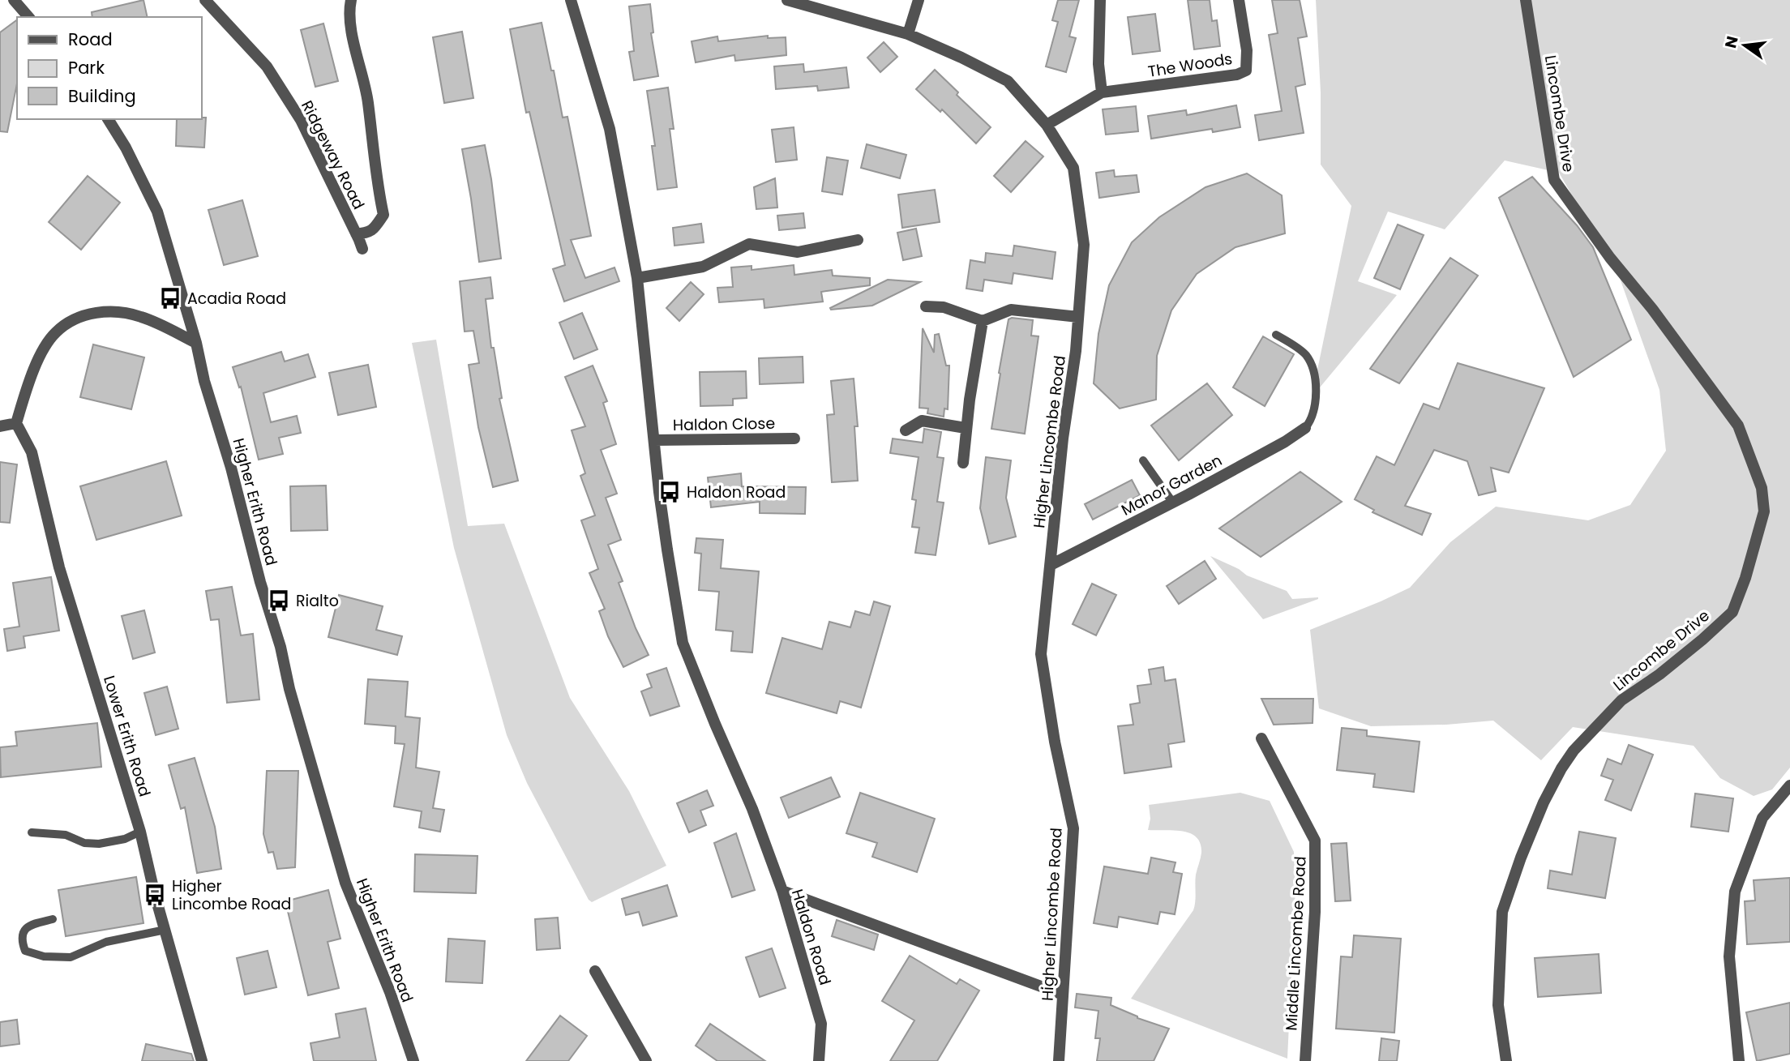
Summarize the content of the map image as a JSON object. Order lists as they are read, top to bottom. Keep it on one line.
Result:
{"streets":{"street":["The Woods","Lincombe Drive","Ridgeway Road","Haldon Close","Higher Lincombe Road","Manor Garden","Higher Erith Road","Lower Erith Road","Haldon Road","Middle Lincombe Road"]},"crossings":[["The Woods","Higher Lincombe Road"],["Haldon Close","Haldon Road"],["Higher Lincombe Road","Manor Garden"]],"places":{"bus stop":["Acadia Road","Haldon Road","Rialto","Higher Lincombe Road"]},"legend":["Road","Park","Building"],"north":"left"}
